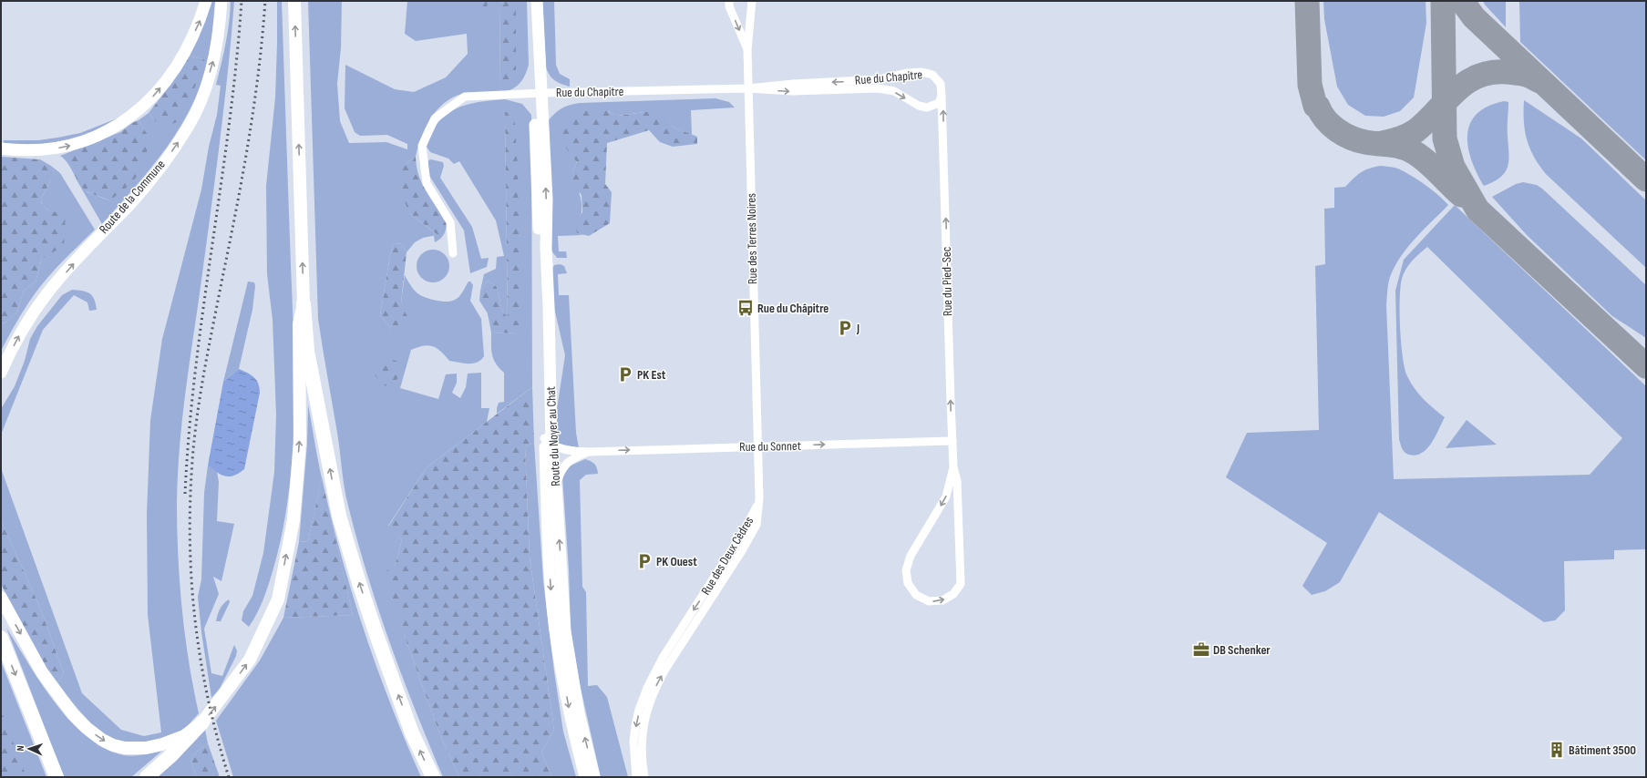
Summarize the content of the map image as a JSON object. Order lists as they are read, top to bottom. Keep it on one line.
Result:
{"streets":{"street":["Rue du Chapitre","Route de la Commune","Rue des Terres Noires","Rue du Pied-Sec","Route du Noyer au Chat","Rue du Sonnet","Rue des Deux Cèdres"]},"crossings":[["Rue du Chapitre","Rue des Terres Noires"],["Rue du Chapitre","Rue du Pied-Sec"],["Rue du Chapitre","Route du Noyer au Chat"],["Rue des Terres Noires","Rue du Sonnet"],["Rue des Terres Noires","Rue des Deux Cèdres"],["Rue du Pied-Sec","Rue du Sonnet"],["Route du Noyer au Chat","Rue du Sonnet"]],"one_way":["Route de la Commune","Rue du Pied-Sec","Rue du Sonnet"],"places":{"bus stop":["Rue du Châpitre"],"parking":["J","PK Est","PK Ouest"],"office":["DB Schenker"],"building":["Bâtiment 3500"]},"north":"left"}
